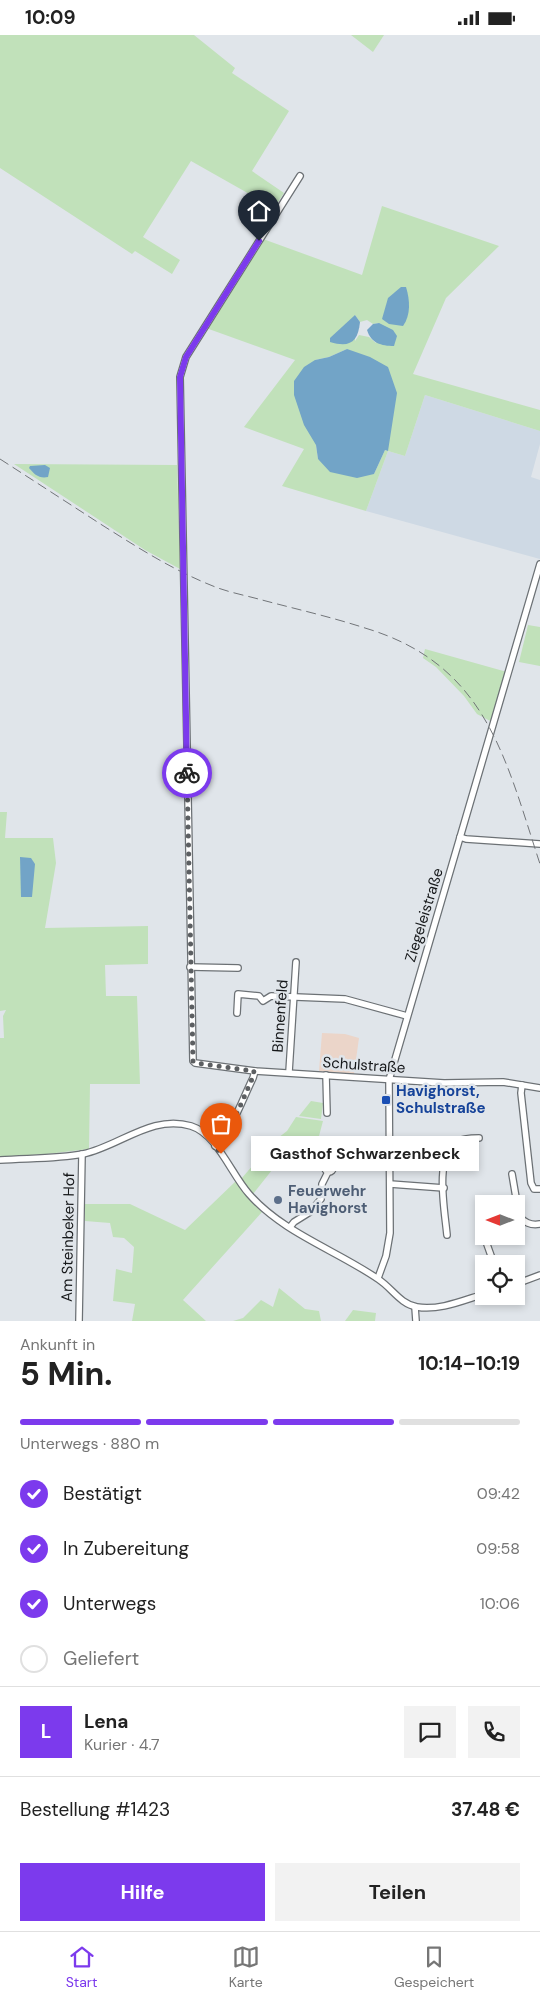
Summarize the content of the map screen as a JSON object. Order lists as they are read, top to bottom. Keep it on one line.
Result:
{"streets":{"street":["Ziegeleistraße","Binnenfeld","Schulstraße","Am Steinbeker Hof"]},"crossings":[["Ziegeleistraße","Schulstraße"],["Binnenfeld","Schulstraße"]],"places":{"transit":["Havighorst, Schulstraße"],"other":["Gasthof Schwarzenbeck","Feuerwehr Havighorst"]},"north":"left","page":{"status":"10:09","bubble":"Gasthof Schwarzenbeck","heading":["5 Min.","Ankunft in","10:14–10:19"],"panel":["Lena","Kurier · 4.7","Bestellung #1423","37.48 €"],"bar":"Unterwegs · 880 m","list":[["Bestätigt","09:42"],["In Zubereitung","09:58"],["Unterwegs","10:06"],"Geliefert"],"round":"L","buttons":["Hilfe","Teilen"],"tabs":["Start","Karte","Gespeichert"]}}
